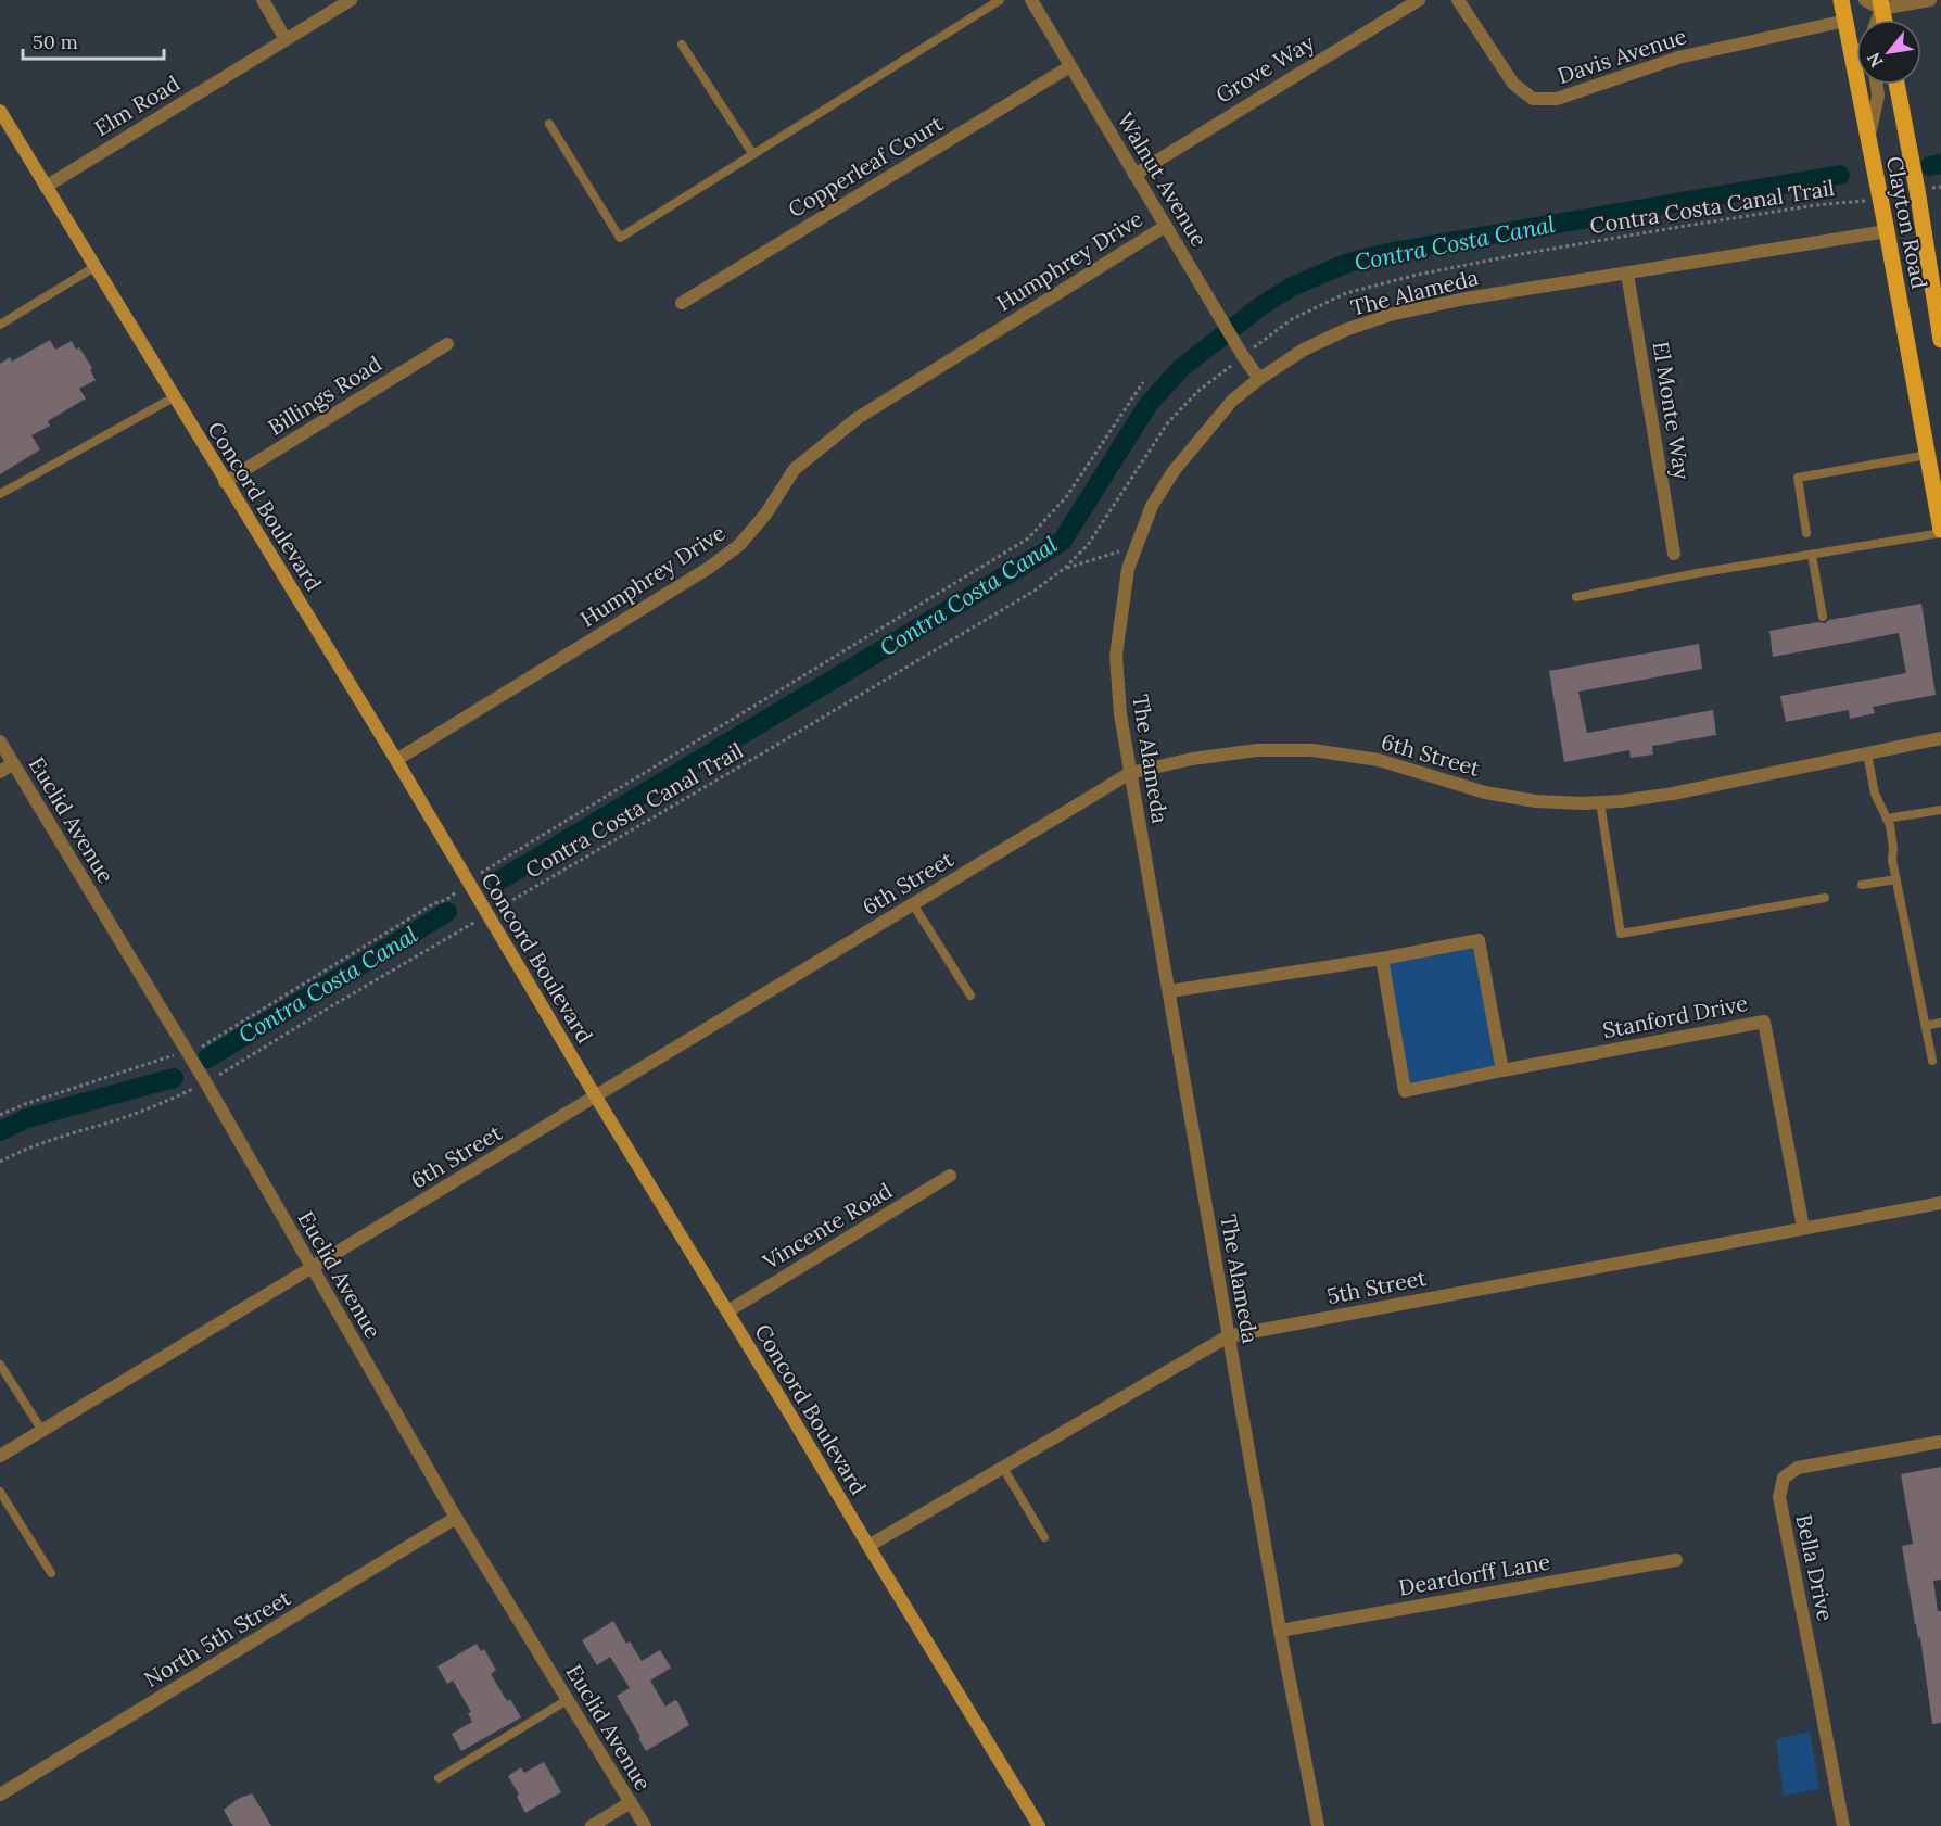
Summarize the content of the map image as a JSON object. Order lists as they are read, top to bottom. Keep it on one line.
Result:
{"streets":{"main road":["Clayton Road"],"street":["Davis Avenue","Grove Way","Elm Road","Copperleaf Court","Walnut Avenue","Humphrey Drive","The Alameda","Billings Road","El Monte Way","Concord Boulevard","6th Street","Euclid Avenue","Stanford Drive","Vincente Road","5th Street","Bella Drive","Deardorff Lane","North 5th Street"],"path":["Contra Costa Canal Trail"]},"crossings":[["Davis Avenue","Clayton Road"],["Grove Way","Walnut Avenue"],["Elm Road","Concord Boulevard"],["Copperleaf Court","Walnut Avenue"],["Walnut Avenue","Contra Costa Canal Trail"],["Walnut Avenue","Humphrey Drive"],["Walnut Avenue","The Alameda"],["Contra Costa Canal Trail","Clayton Road"],["Contra Costa Canal Trail","The Alameda"],["Contra Costa Canal Trail","Concord Boulevard"],["Contra Costa Canal Trail","Euclid Avenue"],["Clayton Road","The Alameda"],["Humphrey Drive","Concord Boulevard"],["The Alameda","El Monte Way"],["The Alameda","6th Street"],["The Alameda","5th Street"],["The Alameda","Deardorff Lane"],["Billings Road","Concord Boulevard"],["Concord Boulevard","6th Street"],["Concord Boulevard","Vincente Road"],["Concord Boulevard","5th Street"],["6th Street","Euclid Avenue"],["Euclid Avenue","North 5th Street"],["Stanford Drive","5th Street"]],"water":["Contra Costa Canal"],"scale_bar":"50 m","north":"bottom left"}
